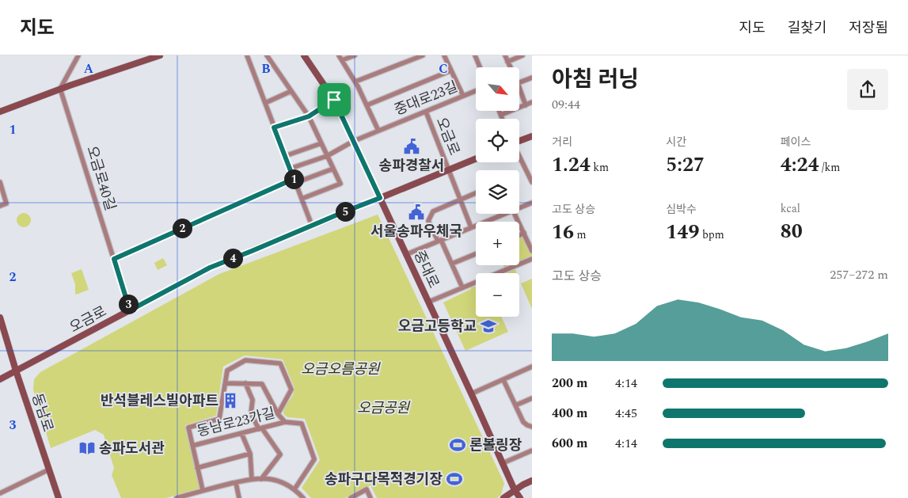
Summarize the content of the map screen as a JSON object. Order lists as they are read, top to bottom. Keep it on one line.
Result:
{"streets":{"main road":["오금로","중대로","동남로"],"street":["중대로23길","오금로40길","동남로23가길"]},"crossings":[["중대로23길","오금로"],["중대로23길","중대로"],["오금로","오금로40길"],["오금로","중대로"],["오금로","동남로"]],"parks":["오금오름공원","오금공원"],"places":{"public building":["송파경찰서","서울송파우체국"],"school or university":["오금고등학교"],"building":["반석블레스빌아파트"],"sports":["론볼링장","송파구다목적경기장"],"library":["송파도서관"]},"north":"bottom right","page":{"header":"지도","nav":["지도","길찾기","저장됨"],"heading":["아침 러닝","09:44"],"map_buttons":["+","−"],"stats":[["거리","1.24 km"],["시간","5:27"],["페이스","4:24 /km"],["고도 상승","16 m"],["심박수","149 bpm"],["kcal","80"]],"pins":["1","5","2","4","3"],"chart":["고도 상승","257–272 m"],"list":[{"name":"200 m","note":"4:14"},{"name":"400 m","note":"4:45"},{"name":"600 m","note":"4:14"}]},"grid":{"columns":["A","B","C"],"rows":["1","2","3"]}}
